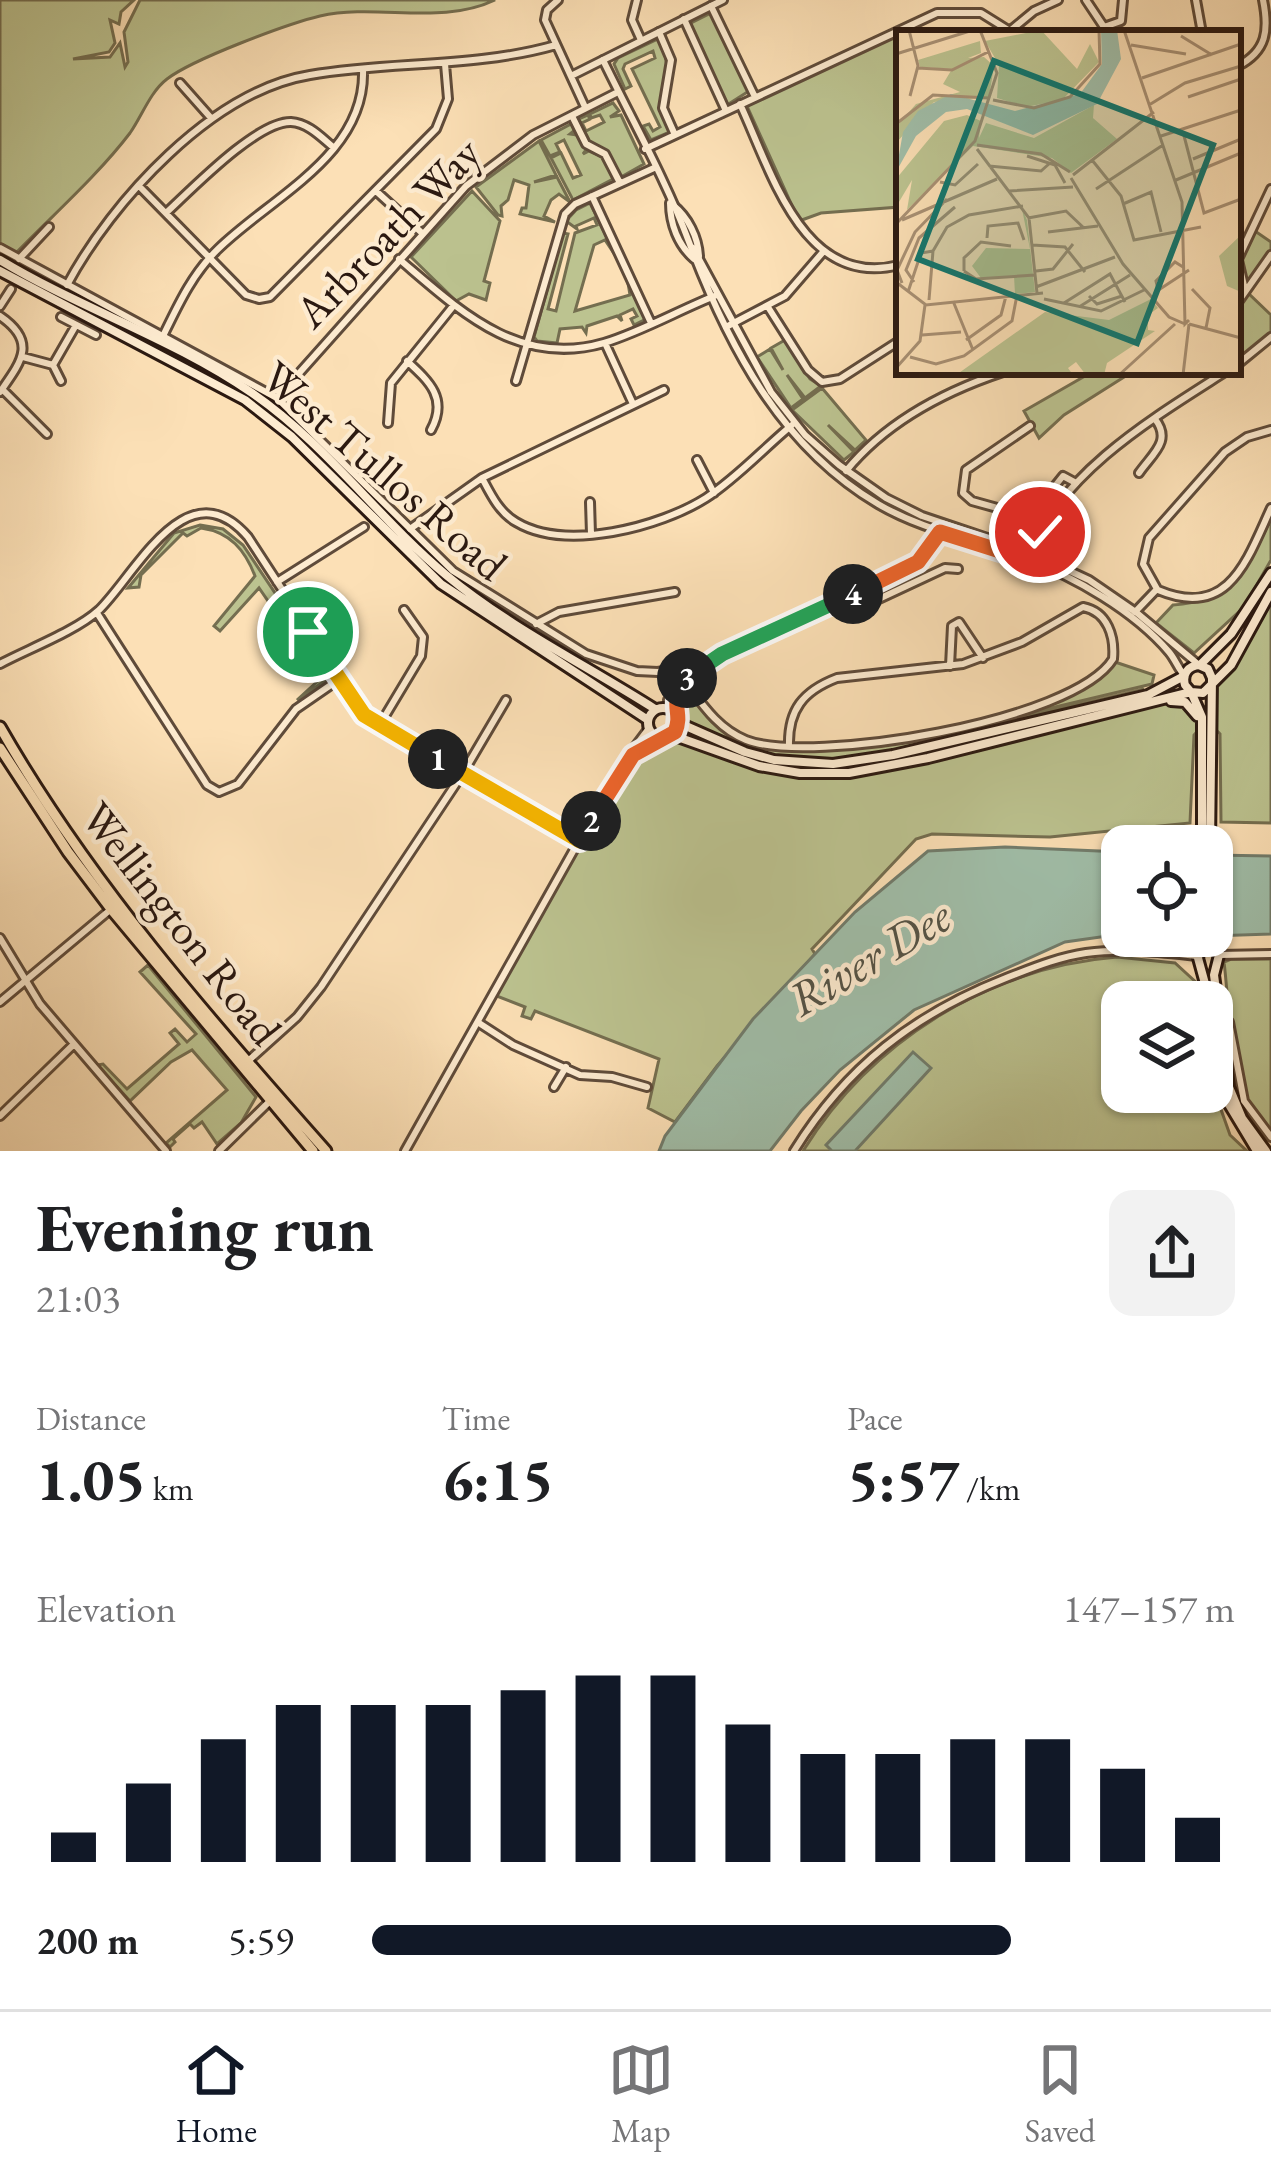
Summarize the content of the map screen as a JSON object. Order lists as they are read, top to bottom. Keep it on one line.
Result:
{"streets":{"main road":["West Tullos Road","Wellington Road"],"street":["Arbroath Way"]},"water":["River Dee"],"page":{"pins":["4","3","1","2"],"heading":["Evening run","21:03"],"stats":[["Distance","1.05 km"],["Time","6:15"],["Pace","5:57 /km"]],"chart":["Elevation","147–157 m"],"list":[{"name":"200 m","note":"5:59"}],"tabs":["Home","Map","Saved"]}}
